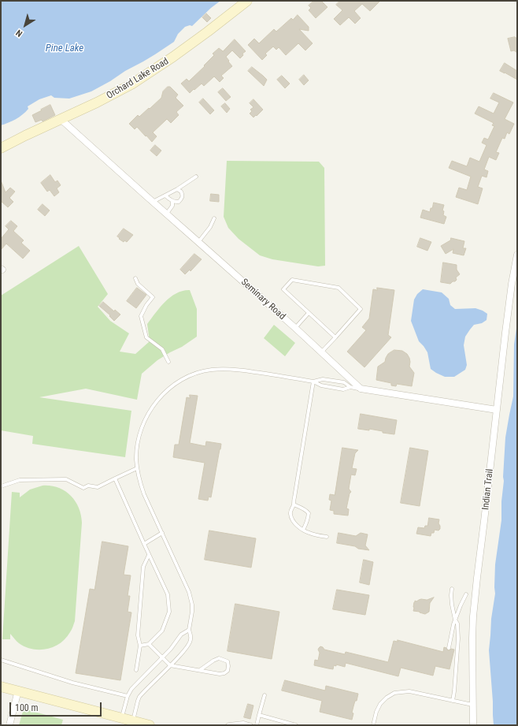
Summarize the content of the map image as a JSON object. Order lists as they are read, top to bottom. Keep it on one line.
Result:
{"streets":{"main road":["Orchard Lake Road"],"street":["Seminary Road","Indian Trail"]},"crossings":[["Orchard Lake Road","Seminary Road"]],"water":["Pine Lake"],"scale_bar":"100 m","north":"bottom left"}
